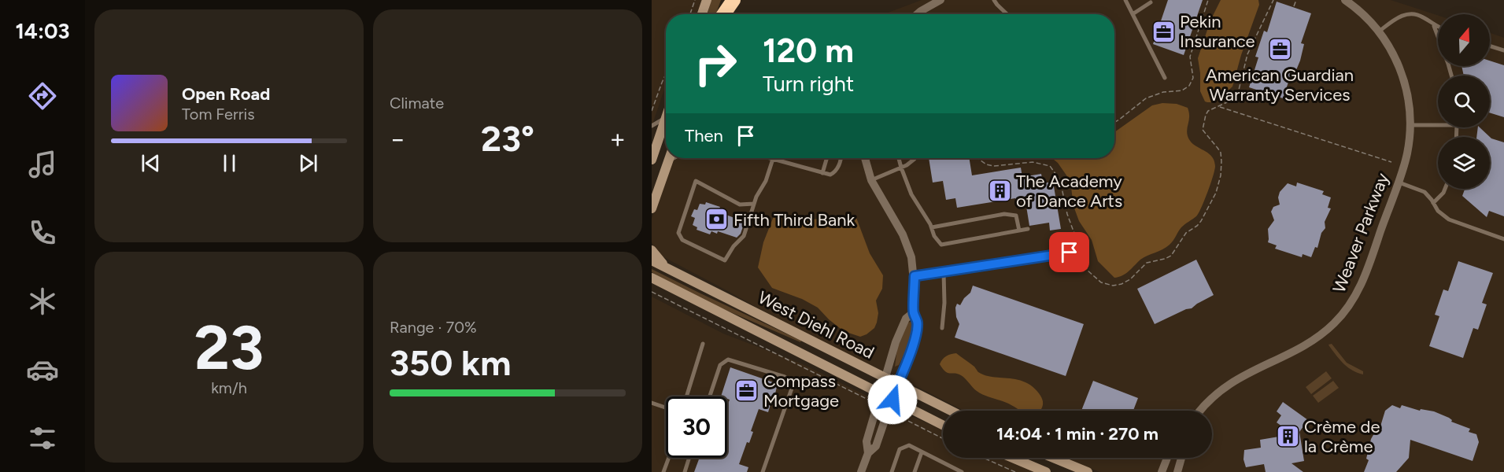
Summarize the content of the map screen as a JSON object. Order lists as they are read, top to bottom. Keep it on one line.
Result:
{"streets":{"street":["Weaver Parkway","West Diehl Road"]},"places":{"office":["Pekin Insurance","American Guardian Warranty Services","Compass Mortgage"],"building":["The Academy of Dance Arts","Crème de la Crème"],"bank":["Fifth Third Bank"]},"north":"top","page":{"tabs":"14:03","tile":["Climate",["23","km/h"],["Range · 70%","350 km"]],"turn":["120 m","Turn right"],"song":["Open Road","Tom Ferris"],"then":"Then","heat":["−","23°","+"],"limit":"30","trip":"14:04 · 1 min · 270 m"}}
